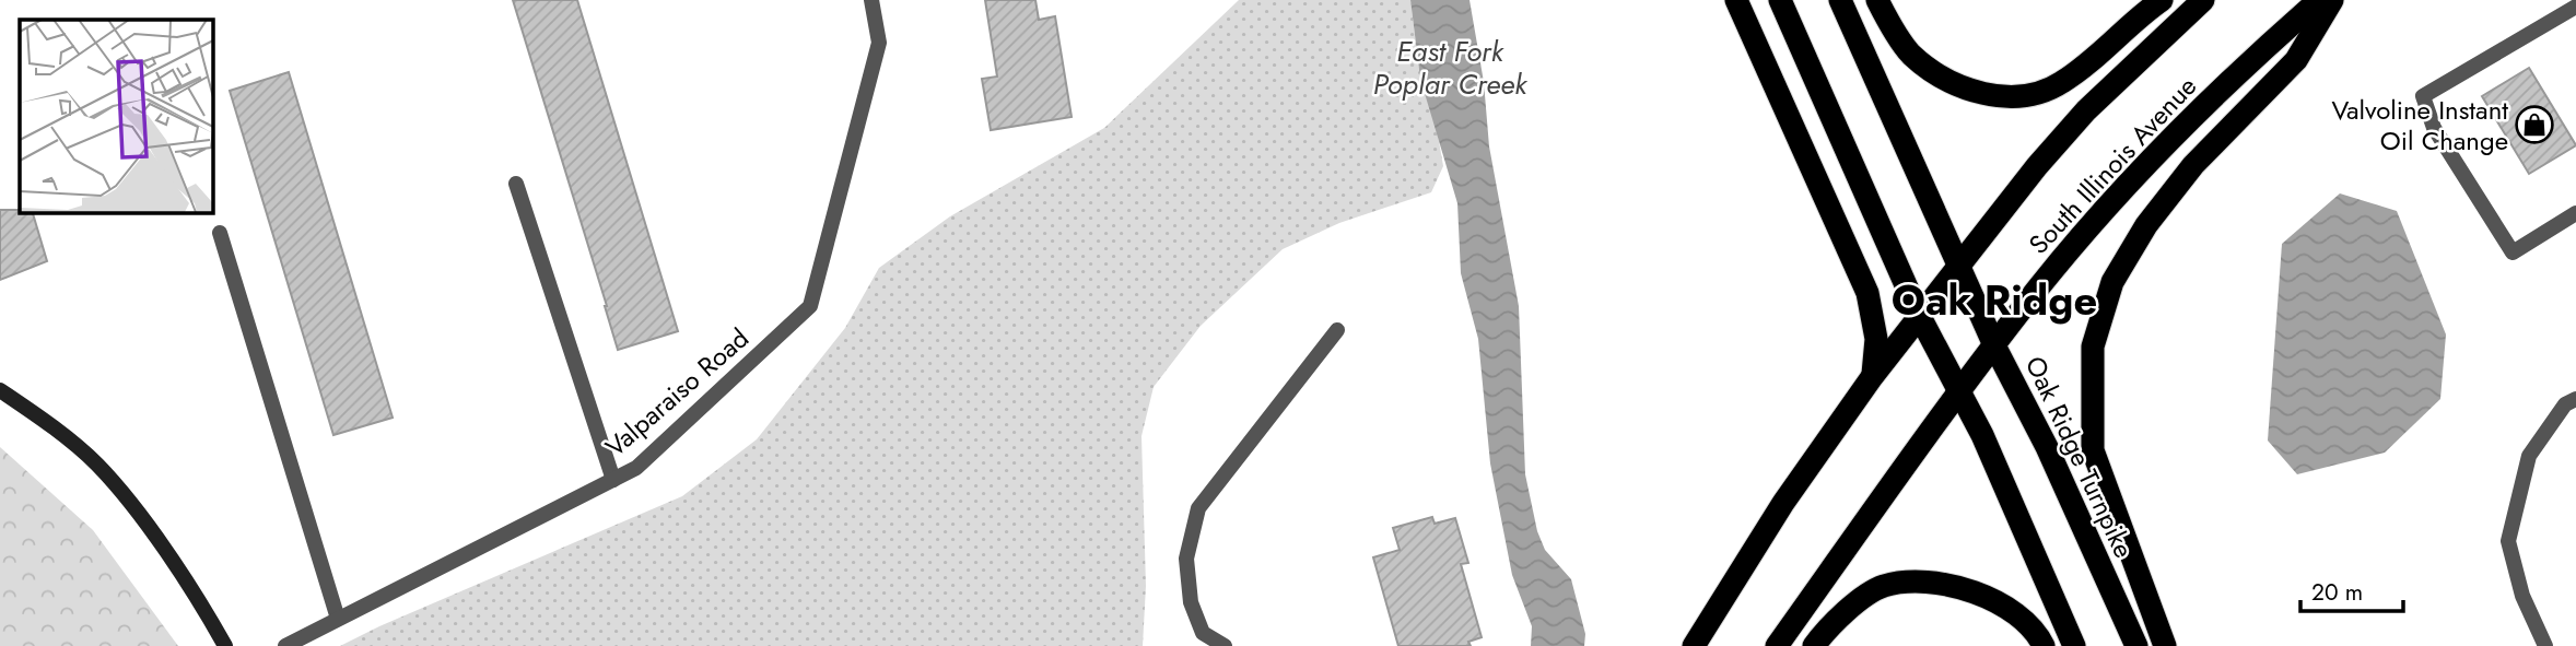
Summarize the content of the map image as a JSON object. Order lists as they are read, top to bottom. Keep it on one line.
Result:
{"streets":{"highway":["South Illinois Avenue","Oak Ridge Turnpike"],"street":["Valparaiso Road"]},"crossings":[["South Illinois Avenue","Oak Ridge Turnpike"]],"districts":["Oak Ridge"],"water":["East Fork Poplar Creek"],"places":{"shop":["Valvoline Instant Oil Change"]},"scale_bar":"20 m"}
